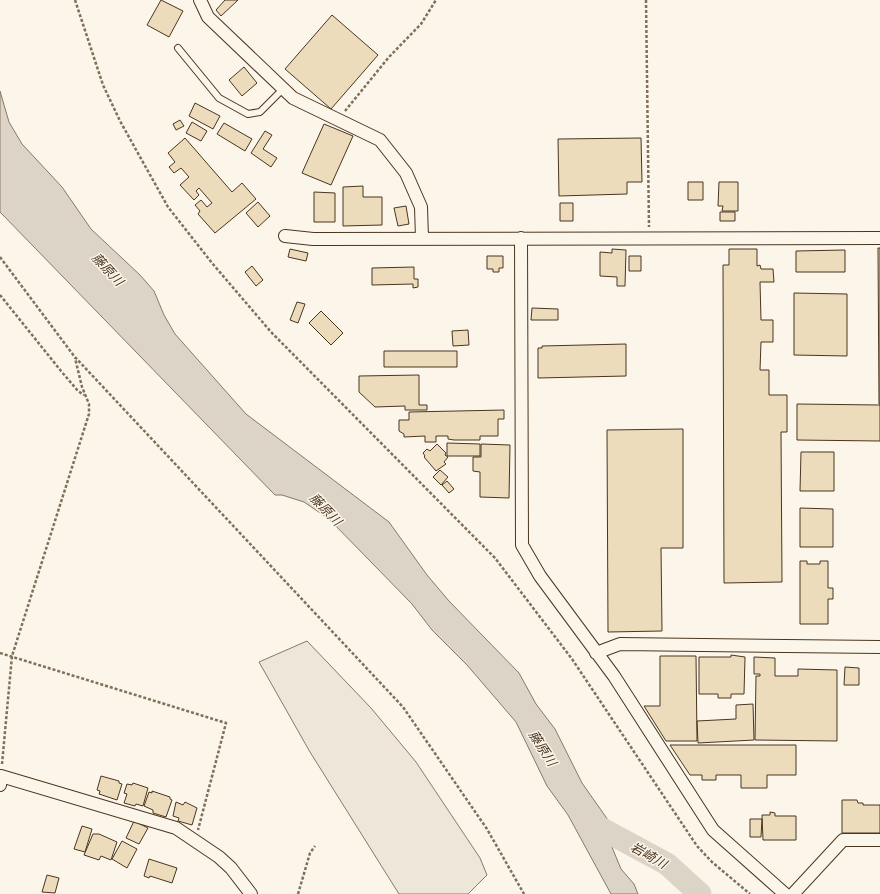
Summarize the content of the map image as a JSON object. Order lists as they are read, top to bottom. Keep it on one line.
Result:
{"water":["藤原川","岩崎川"]}
